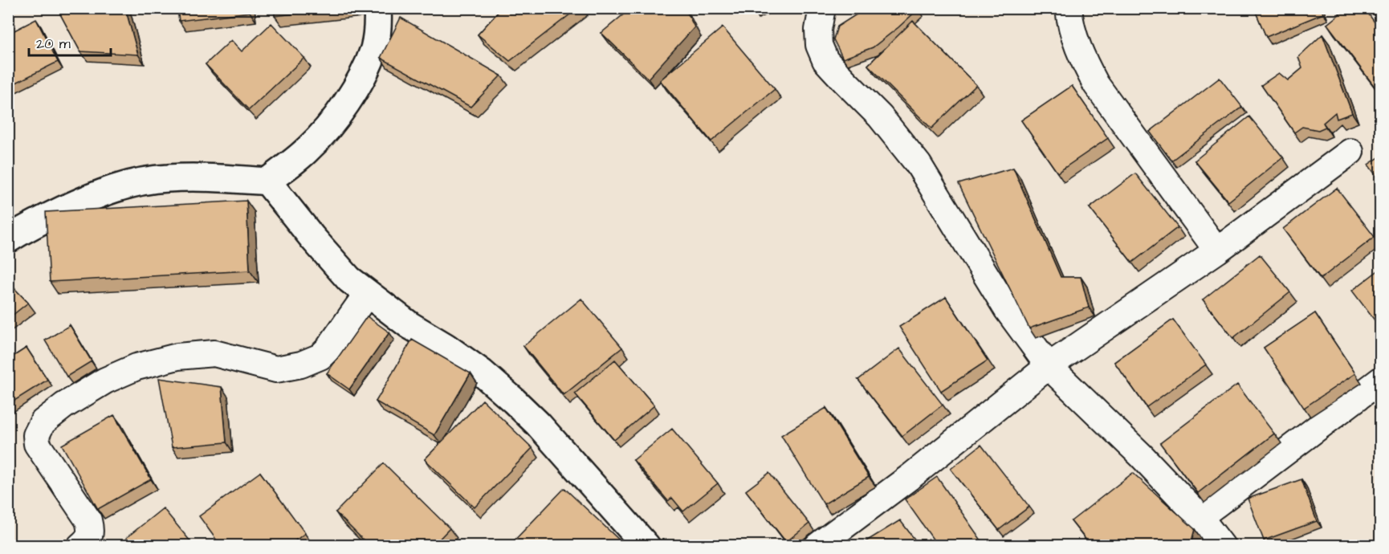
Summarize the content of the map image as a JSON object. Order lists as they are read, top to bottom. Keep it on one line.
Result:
{"scale_bar":"20 m"}
